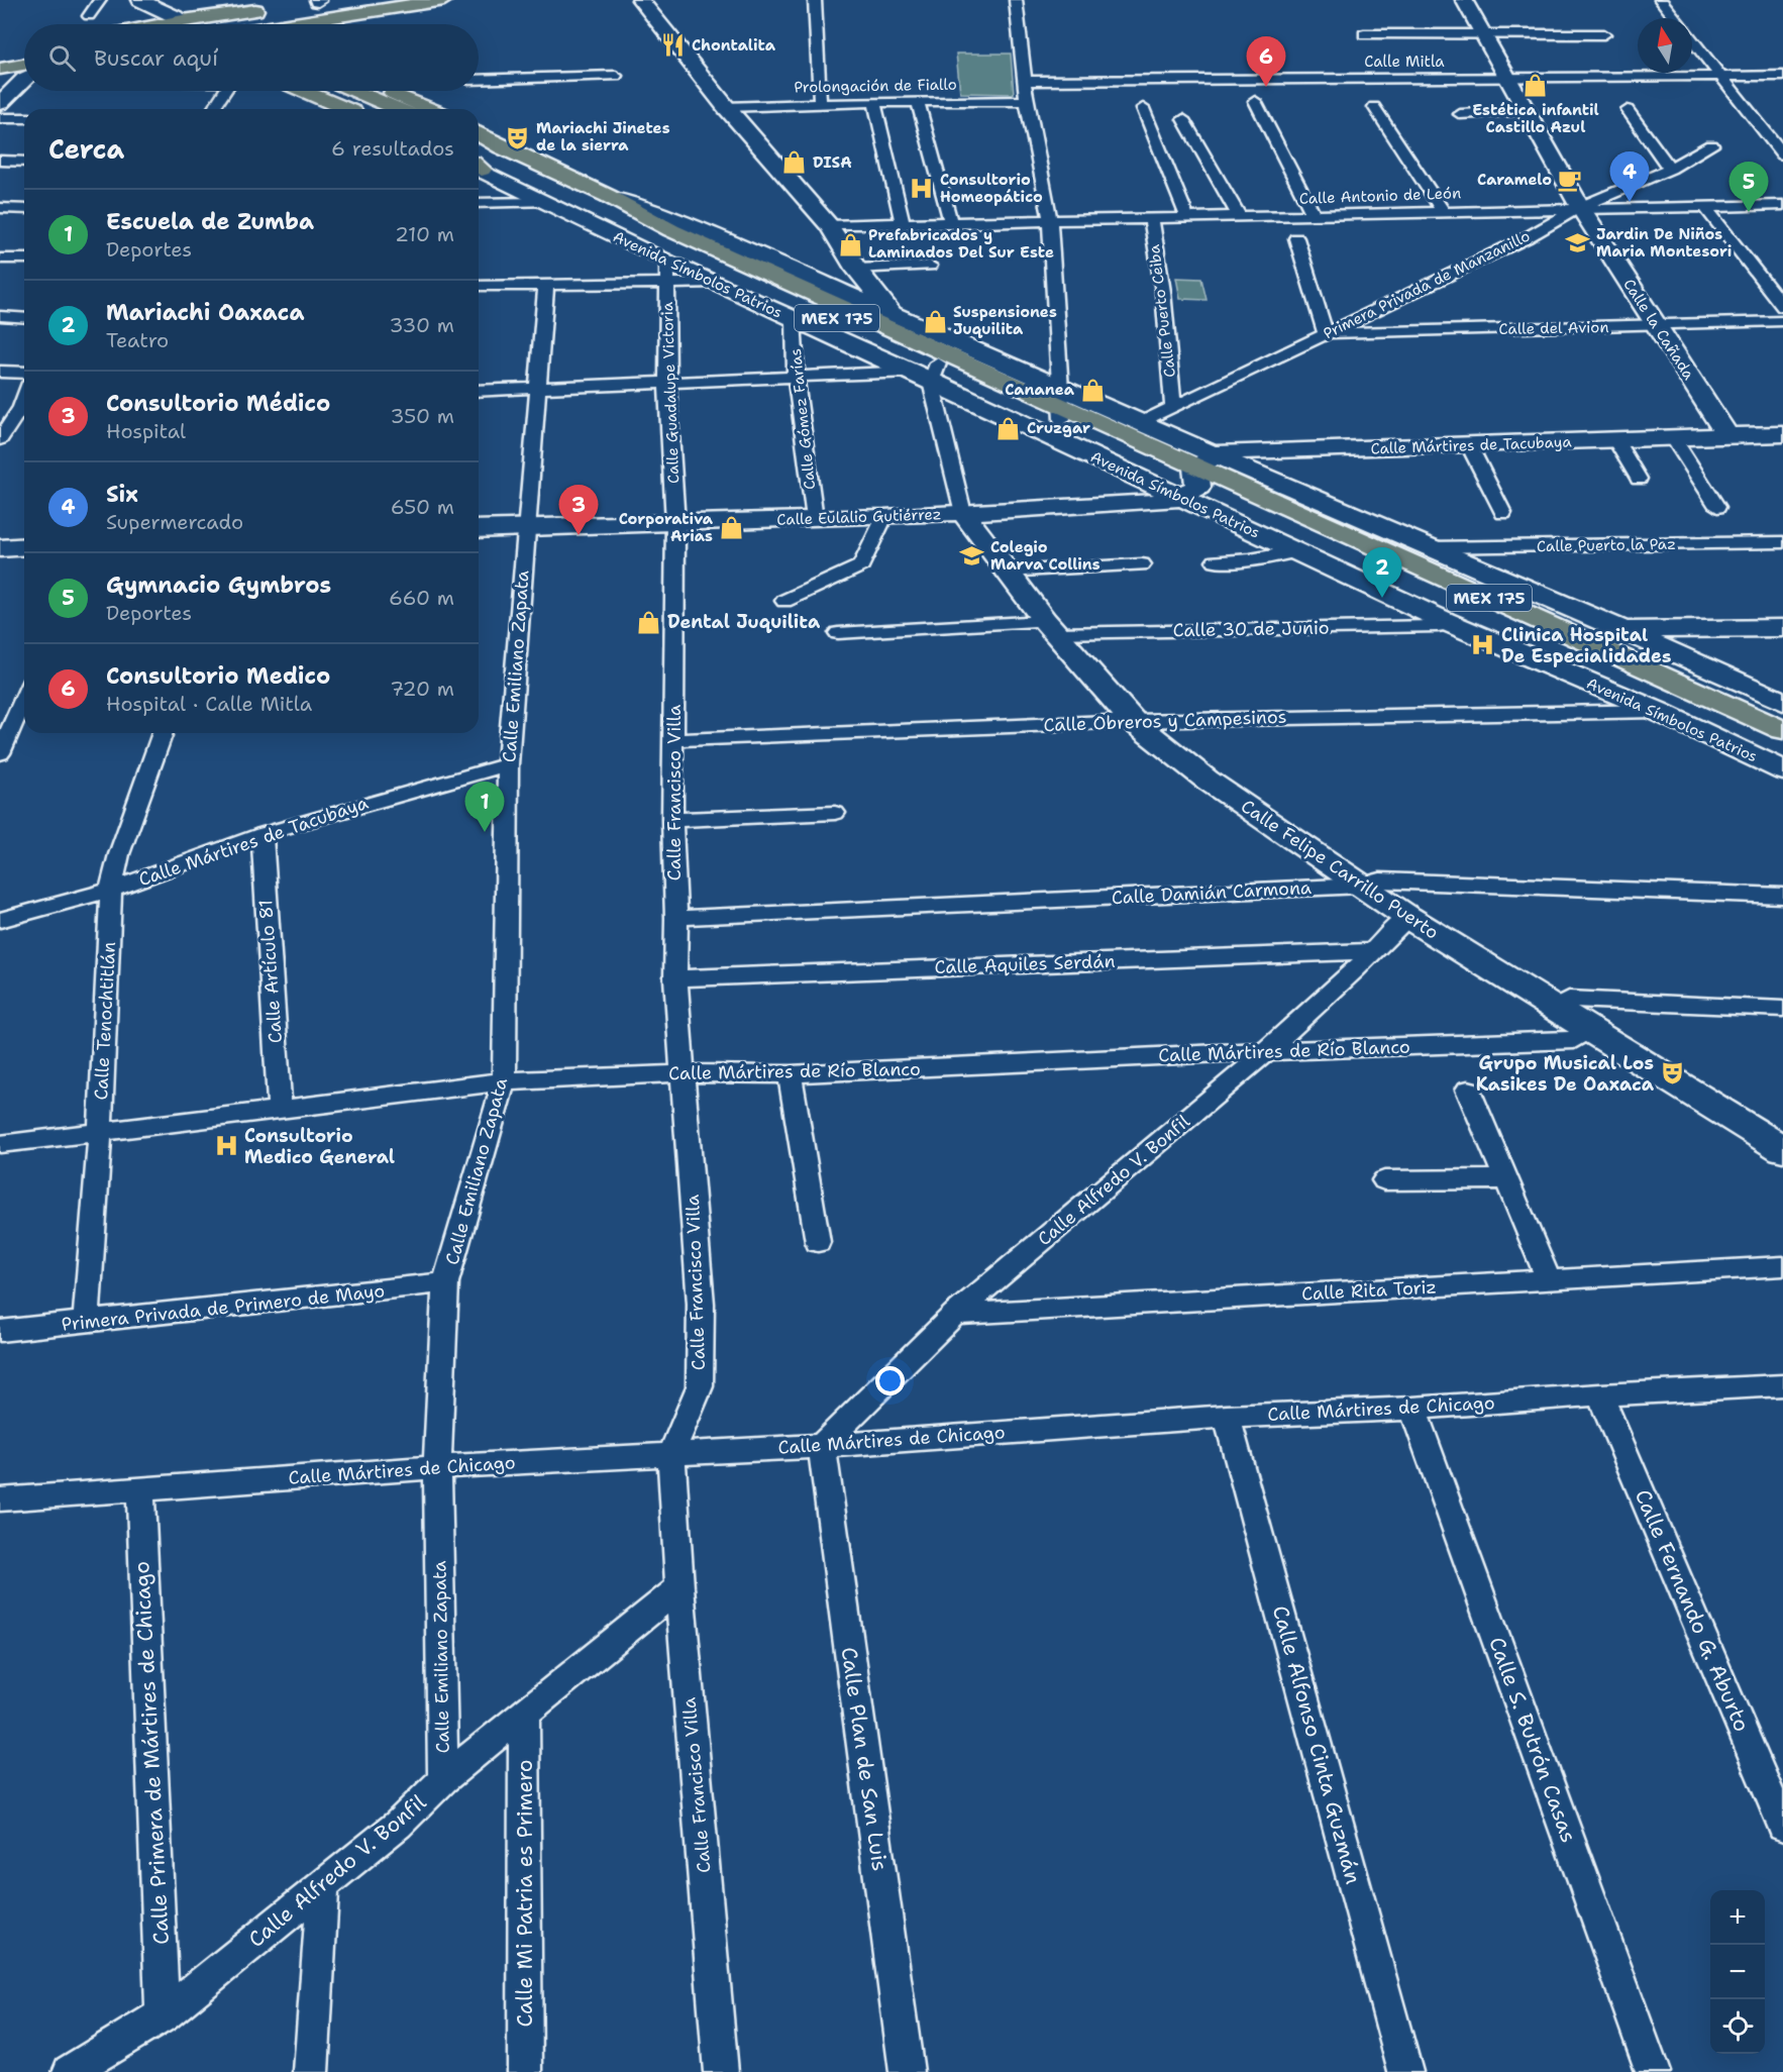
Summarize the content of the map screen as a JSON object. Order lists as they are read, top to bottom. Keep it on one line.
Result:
{"streets":{"main road":["Avenida Símbolos Patrios","MEX 175"],"street":["Calle Mitla","Prolongación de Fiallo","Calle Antonio de León","Primera Privada de Manzanillo","Calle Puerto Ceiba","Calle del Avion","Calle la Cañada","Calle Guadalupe Victoria","Calle Gómez Farías","Calle Mártires de Tacubaya","Calle Eulalio Gutiérrez","Calle Puerto la Paz","Calle 30 de Junio","Calle Emiliano Zapata","Calle Obreros y Campesinos","Calle Francisco Villa","Calle Felipe Carrillo Puerto","Calle Damián Carmona","Calle Aquiles Serdán","Calle Artículo 81","Calle Tenochtitlán","Calle Mártires de Río Blanco","Calle Alfredo V. Bonfil","Calle Rita Toriz","Primera Privada de Primero de Mayo","Calle Mártires de Chicago","Calle Fernando G. Aburto","Calle S. Butrón Casas","Calle Alfonso Cinta Guzmán","Calle Primera de Mártires de Chicago","Calle Plan de San Luis","Calle Mi Patria es Primero"]},"crossings":[["Calle Mitla","Calle la Cañada"],["Calle Antonio de León","Primera Privada de Manzanillo"],["Calle Antonio de León","Calle Puerto Ceiba"],["Calle Antonio de León","Calle la Cañada"],["Avenida Símbolos Patrios","Primera Privada de Manzanillo"],["Avenida Símbolos Patrios","MEX 175"],["Avenida Símbolos Patrios","Calle Guadalupe Victoria"],["Avenida Símbolos Patrios","Calle Gómez Farías"],["Avenida Símbolos Patrios","Calle Mártires de Tacubaya"],["Avenida Símbolos Patrios","Calle Eulalio Gutiérrez"],["Avenida Símbolos Patrios","Calle Puerto la Paz"],["Avenida Símbolos Patrios","Calle 30 de Junio"],["Avenida Símbolos Patrios","Calle Obreros y Campesinos"],["Primera Privada de Manzanillo","Calle Puerto Ceiba"],["Primera Privada de Manzanillo","Calle del Avion"],["Primera Privada de Manzanillo","Calle la Cañada"],["Calle del Avion","Calle la Cañada"],["Calle la Cañada","Calle Mártires de Tacubaya"],["Calle Guadalupe Victoria","Calle Eulalio Gutiérrez"],["Calle Guadalupe Victoria","Calle Francisco Villa"],["Calle Gómez Farías","Calle Eulalio Gutiérrez"],["Calle Mártires de Tacubaya","Calle Eulalio Gutiérrez"],["Calle Mártires de Tacubaya","Calle Emiliano Zapata"],["Calle Mártires de Tacubaya","Calle Artículo 81"],["Calle Mártires de Tacubaya","Calle Tenochtitlán"],["Calle Eulalio Gutiérrez","Calle Emiliano Zapata"],["Calle Eulalio Gutiérrez","Calle Francisco Villa"],["Calle Eulalio Gutiérrez","Calle Felipe Carrillo Puerto"],["Calle 30 de Junio","Calle Felipe Carrillo Puerto"],["Calle Emiliano Zapata","Calle Mártires de Río Blanco"],["Calle Emiliano Zapata","Calle Alfredo V. Bonfil"],["Calle Emiliano Zapata","Primera Privada de Primero de Mayo"],["Calle Emiliano Zapata","Calle Mártires de Chicago"],["Calle Obreros y Campesinos","Calle Francisco Villa"],["Calle Obreros y Campesinos","Calle Felipe Carrillo Puerto"],["Calle Francisco Villa","Calle Damián Carmona"],["Calle Francisco Villa","Calle Aquiles Serdán"],["Calle Francisco Villa","Calle Mártires de Río Blanco"],["Calle Francisco Villa","Calle Alfredo V. Bonfil"],["Calle Francisco Villa","Calle Mártires de Chicago"],["Calle Felipe Carrillo Puerto","Calle Damián Carmona"],["Calle Felipe Carrillo Puerto","Calle Mártires de Río Blanco"],["Calle Felipe Carrillo Puerto","Calle Alfredo V. Bonfil"],["Calle Aquiles Serdán","Calle Alfredo V. Bonfil"],["Calle Artículo 81","Calle Mártires de Río Blanco"],["Calle Tenochtitlán","Calle Mártires de Río Blanco"],["Calle Tenochtitlán","Primera Privada de Primero de Mayo"],["Calle Mártires de Río Blanco","Calle Alfredo V. Bonfil"],["Calle Alfredo V. Bonfil","Calle Rita Toriz"],["Calle Alfredo V. Bonfil","Calle Mártires de Chicago"],["Calle Alfredo V. Bonfil","Calle Primera de Mártires de Chicago"],["Calle Alfredo V. Bonfil","Calle Plan de San Luis"],["Calle Alfredo V. Bonfil","Calle Mi Patria es Primero"],["Calle Mártires de Chicago","Calle Fernando G. Aburto"],["Calle Mártires de Chicago","Calle S. Butrón Casas"],["Calle Mártires de Chicago","Calle Alfonso Cinta Guzmán"],["Calle Mártires de Chicago","Calle Primera de Mártires de Chicago"],["Calle Mártires de Chicago","Calle Plan de San Luis"]],"places":{"restaurant":["Chontalita"],"shop":["Estética infantil Castillo Azul","DISA","Prefabricados y Laminados Del Sur Este","Suspensiones Juquilita","Cananea","Cruzgar","Corporativa Arias","Dental Juquilita"],"theatre":["Mariachi Jinetes de la sierra","Grupo Musical Los Kasikes De Oaxaca"],"cafe":["Caramelo"],"hospital":["Consultorio Homeopático","Clinica Hospital De Especialidades","Consultorio Medico General"],"school or university":["Jardin De Niños Maria Montesori","Colegio Marva Collins"]},"north":"top","page":{"search":"Buscar aquí","pins":["6","4","5","3","2","1"],"heading":["Cerca","6 resultados"],"list":[{"mark":"1","name":"Escuela de Zumba","note":"Deportes","value":"210 m"},{"mark":"2","name":"Mariachi Oaxaca","note":"Teatro","value":"330 m"},{"mark":"3","name":"Consultorio Médico","note":"Hospital","value":"350 m"},{"mark":"4","name":"Six","note":"Supermercado","value":"650 m"},{"mark":"5","name":"Gymnacio Gymbros","note":"Deportes","value":"660 m"},{"mark":"6","name":"Consultorio Medico","note":"Hospital · Calle Mitla","value":"720 m"}],"map_buttons":["+","−"]}}
